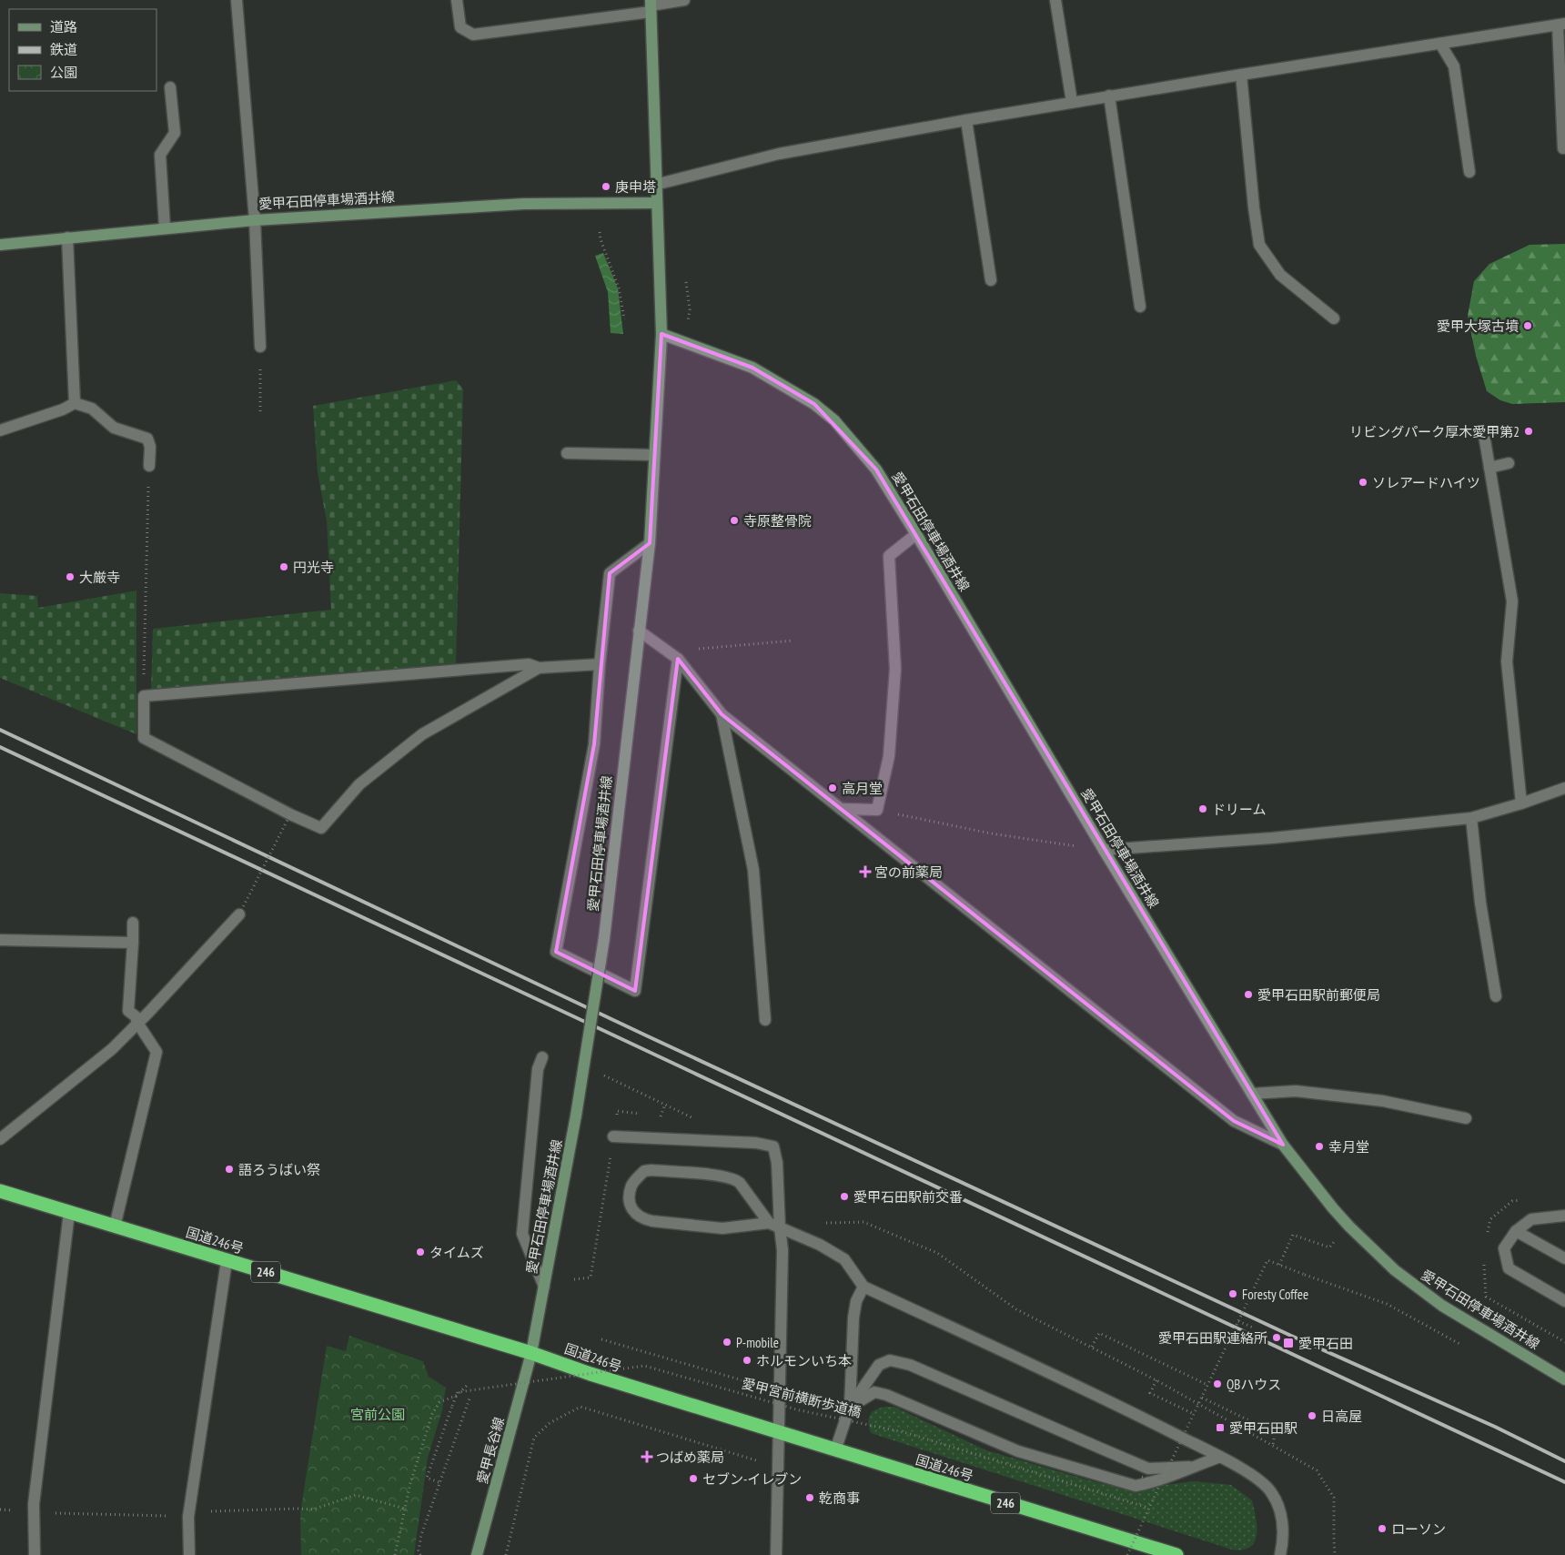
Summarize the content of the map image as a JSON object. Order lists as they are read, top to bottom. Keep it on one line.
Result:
{"streets":{"highway":["国道246号","246"],"main road":["愛甲石田停車場酒井線","愛甲長谷線"],"path":["愛甲宮前横断歩道橋"]},"crossings":[["愛甲石田停車場酒井線","国道246号"],["愛甲石田停車場酒井線","愛甲長谷線"],["国道246号","愛甲長谷線"]],"parks":["宮前公園"],"places":{"other":["庚申塔","愛甲大塚古墳","リビングパーク厚木愛甲第2","ソレアードハイツ","寺原整骨院","円光寺","大厳寺","高月堂","ドリーム","愛甲石田駅前郵便局","幸月堂","語ろうばい祭","愛甲石田駅前交番","タイムズ","Foresty Coffee","愛甲石田駅連絡所","P-mobile","ホルモンいち本","QBハウス","日高屋","セブン-イレブン","乾商事","ローソン"],"health":["宮の前薬局","つばめ薬局"],"transit":["愛甲石田","愛甲石田駅"]},"legend":["道路","鉄道","公園"]}
